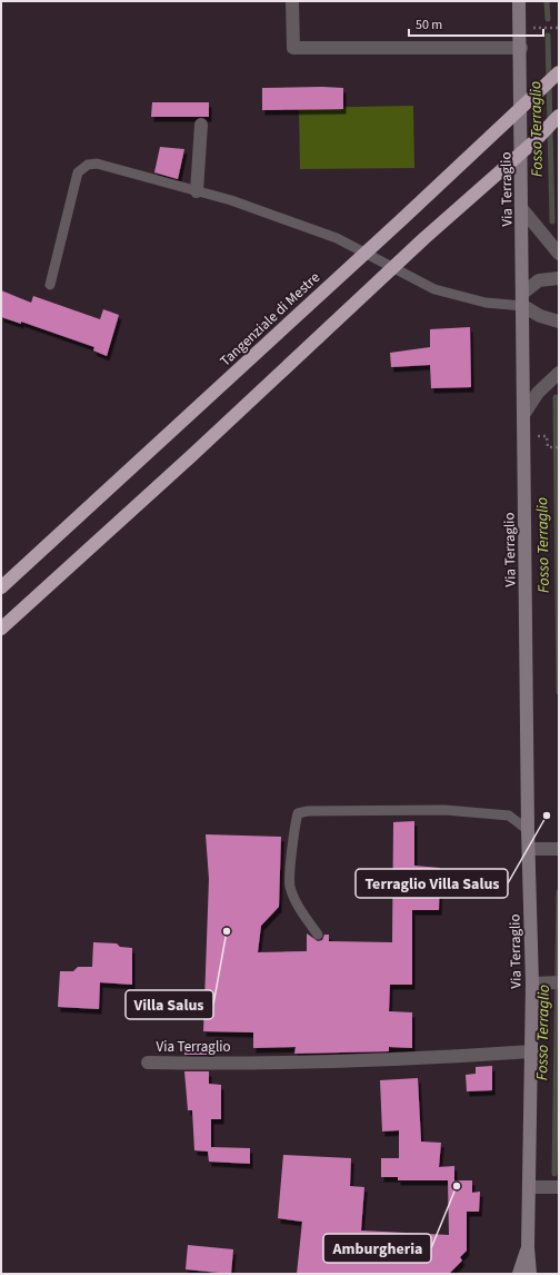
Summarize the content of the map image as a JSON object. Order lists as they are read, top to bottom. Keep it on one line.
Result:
{"streets":{"highway":["Tangenziale di Mestre"],"main road":["Via Terraglio"]},"water":["Fosso Terraglio"],"places":["Terraglio Villa Salus","Villa Salus","Amburgheria"],"scale_bar":"50 m"}
